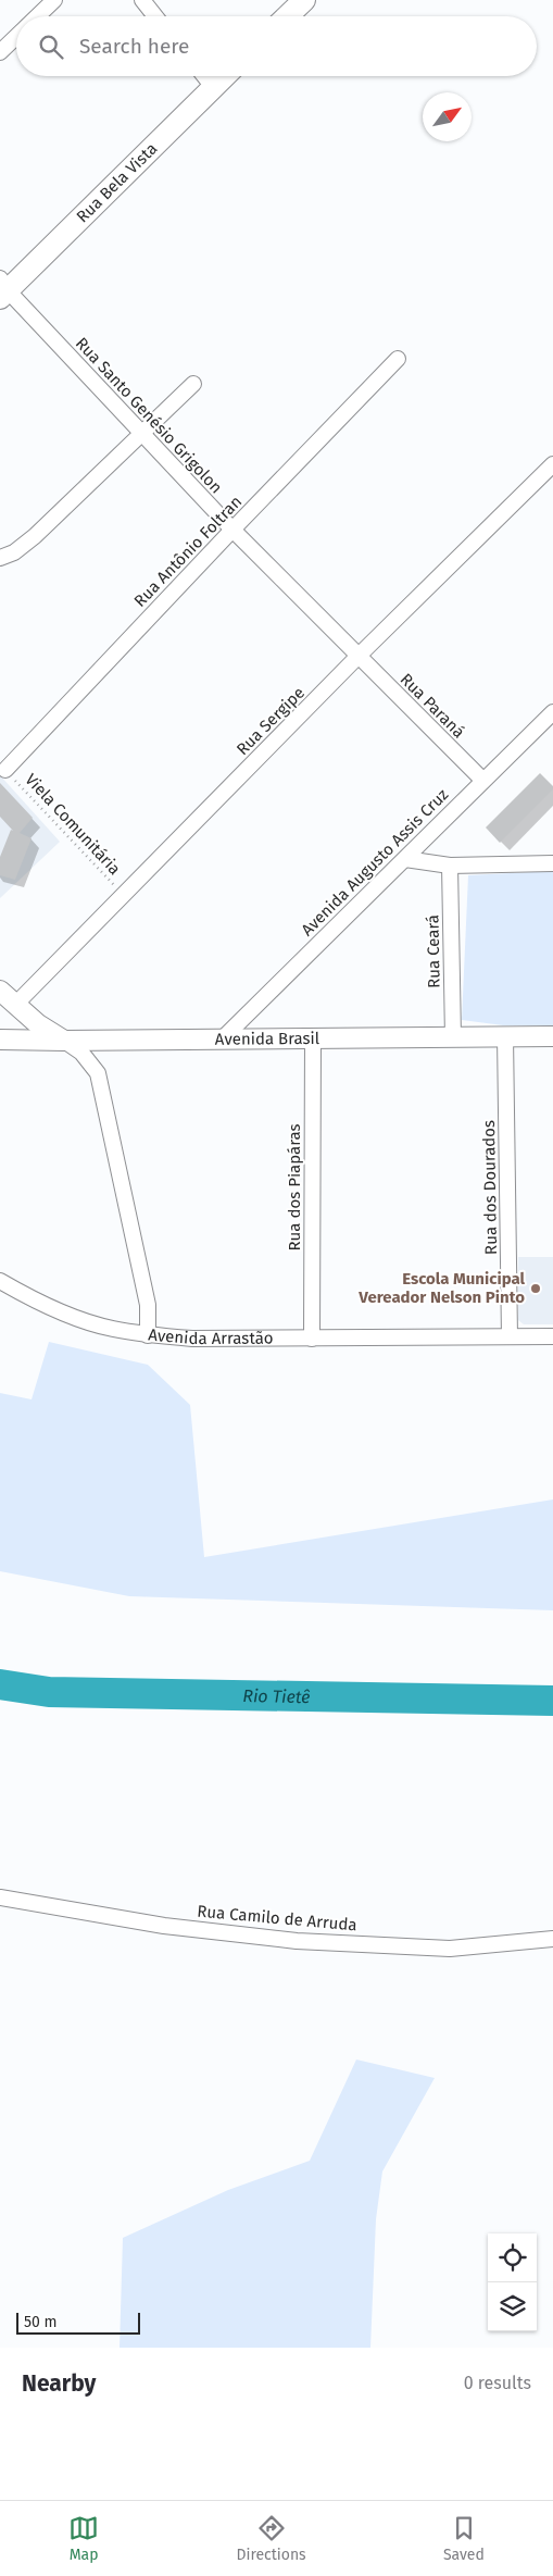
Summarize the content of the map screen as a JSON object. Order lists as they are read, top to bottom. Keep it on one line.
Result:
{"streets":{"main road":["Rua Bela Vista"],"street":["Rua Santo Genésio Grigolon","Rua Antônio Foltran","Rua Paraná","Rua Sergipe","Avenida Augusto Assis Cruz","Rua Ceará","Avenida Brasil","Rua dos Piapáras","Rua dos Dourados","Avenida Arrastão","Rua Camilo de Arruda"],"path":["Viela Comunitária"]},"crossings":[["Rua Bela Vista","Rua Santo Genésio Grigolon"],["Rua Santo Genésio Grigolon","Rua Antônio Foltran"],["Rua Santo Genésio Grigolon","Rua Paraná"],["Rua Santo Genésio Grigolon","Rua Sergipe"],["Rua Antônio Foltran","Viela Comunitária"],["Rua Paraná","Rua Sergipe"],["Rua Paraná","Avenida Augusto Assis Cruz"],["Rua Sergipe","Viela Comunitária"],["Avenida Augusto Assis Cruz","Avenida Brasil"],["Rua Ceará","Avenida Brasil"],["Avenida Brasil","Rua dos Piapáras"],["Avenida Brasil","Rua dos Dourados"],["Avenida Brasil","Avenida Arrastão"],["Rua dos Piapáras","Avenida Arrastão"],["Rua dos Dourados","Avenida Arrastão"]],"water":["Rio Tietê"],"places":["Escola Municipal Vereador Nelson Pinto"],"scale_bar":"50 m","north":"top right","page":{"search":"Search here","scale":"50 m","heading":["Nearby","0 results"],"nav":["Map","Directions","Saved"]}}
